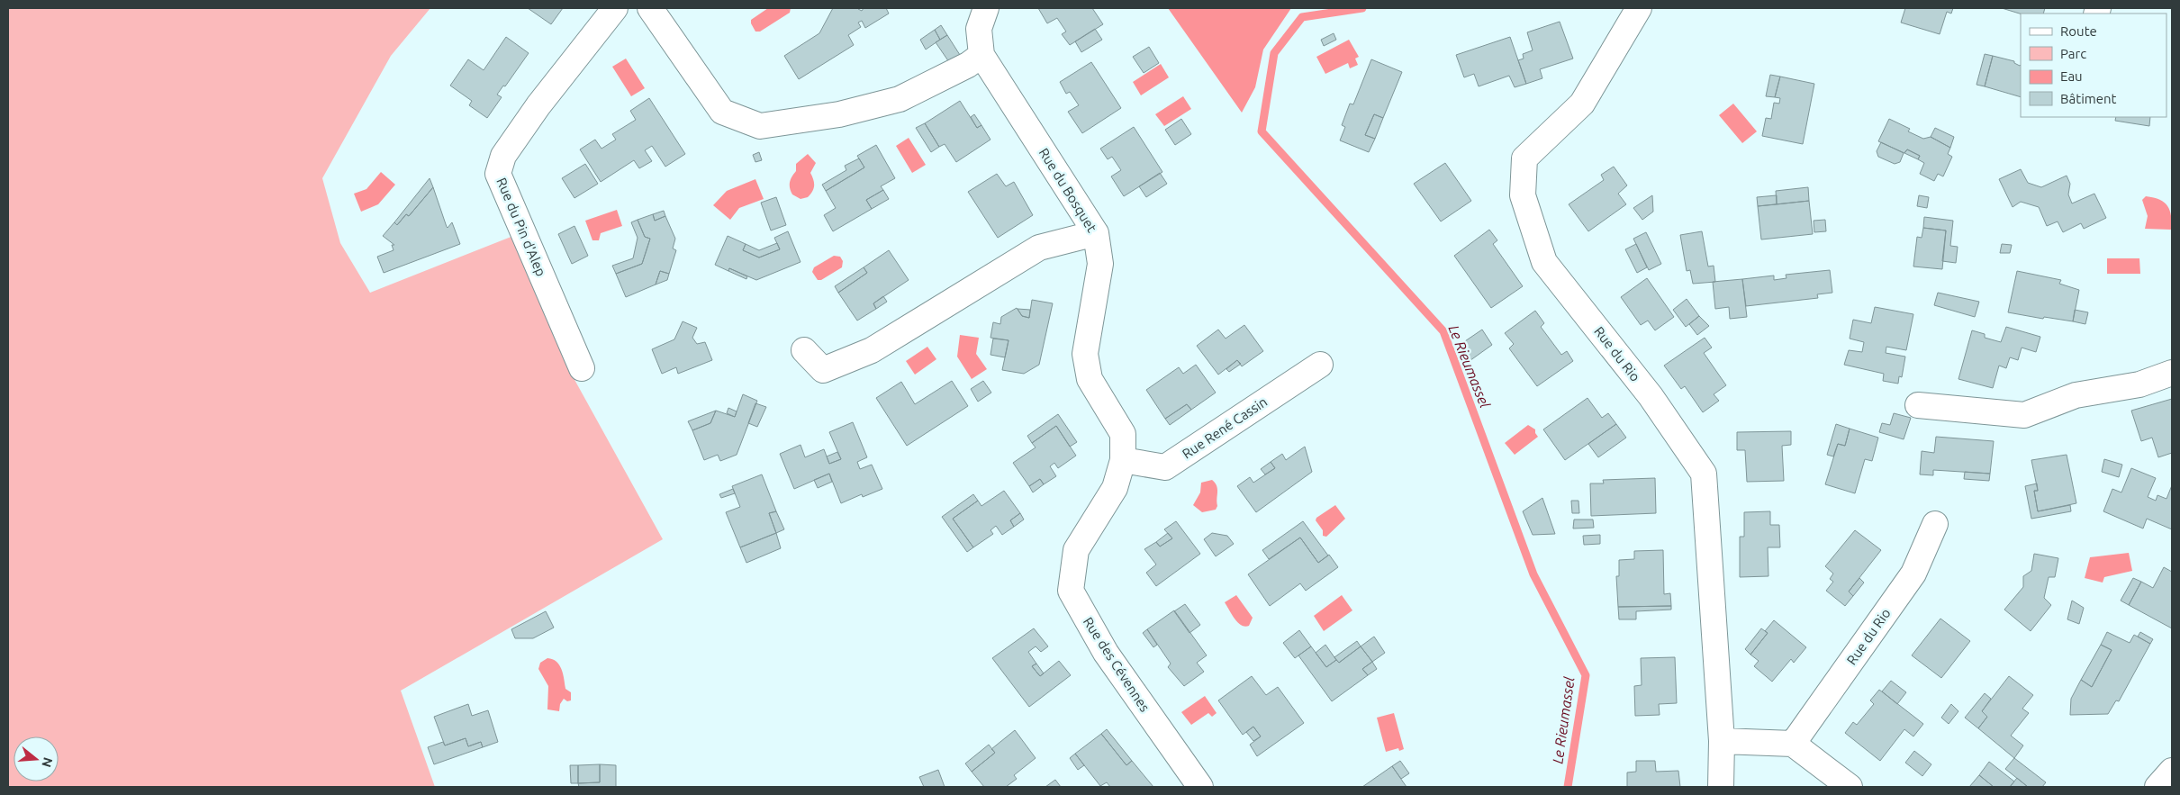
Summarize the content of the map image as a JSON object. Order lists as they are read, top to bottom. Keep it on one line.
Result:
{"streets":{"street":["Rue du Bosquet","Rue du Pin d'Alep","Rue du Rio","Rue René Cassin","Rue des Cévennes"]},"crossings":[["Rue du Bosquet","Rue René Cassin"],["Rue du Bosquet","Rue des Cévennes"],["Rue René Cassin","Rue des Cévennes"]],"water":["Le Rieumassel"],"legend":["Route","Parc","Eau","Bâtiment"],"north":"right"}
